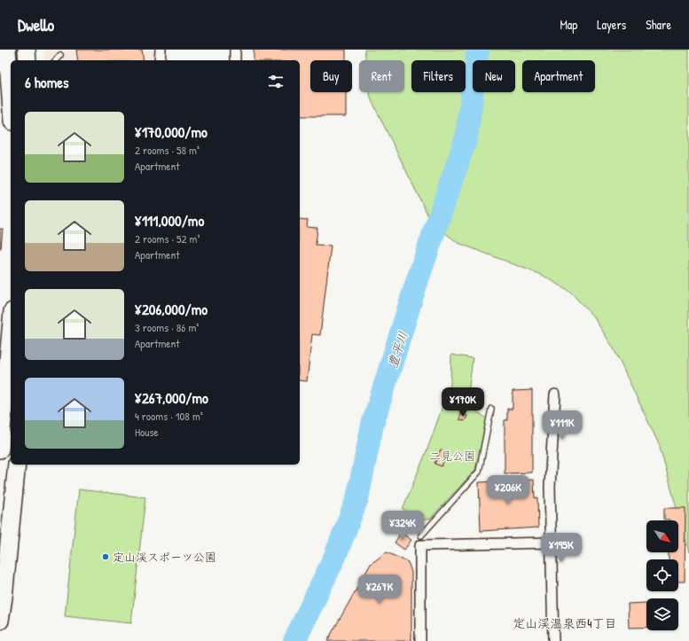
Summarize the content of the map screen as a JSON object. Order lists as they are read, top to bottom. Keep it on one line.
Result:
{"districts":["定山渓温泉西4丁目"],"water":["豊平川"],"parks":["二見公園"],"places":["定山渓スポーツ公園"],"north":"bottom right","page":{"header":"Dwello","nav":["Map","Layers","Share"],"chip":["Buy","Rent","Filters","New","Apartment"],"heading":"6 homes","list":[{"name":"¥170,000/mo","note":"2 rooms · 58 m² · Apartment"},{"name":"¥111,000/mo","note":"2 rooms · 52 m² · Apartment"},{"name":"¥206,000/mo","note":"3 rooms · 86 m² · Apartment"},{"name":"¥267,000/mo","note":"4 rooms · 108 m² · House"}],"price":["¥170K","¥111K","¥206K","¥324K","¥195K","¥267K"]}}
